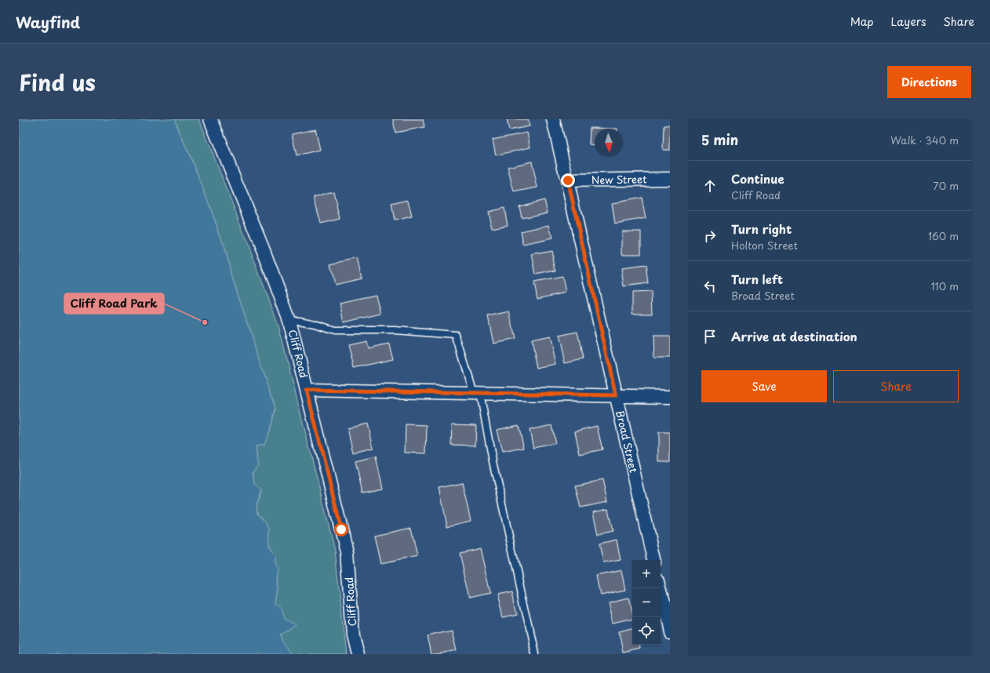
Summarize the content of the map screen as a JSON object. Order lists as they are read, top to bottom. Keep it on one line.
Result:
{"streets":{"street":["New Street","Cliff Road","Broad Street"]},"crossings":[["New Street","Broad Street"]],"places":["Cliff Road Park"],"north":"bottom","page":{"header":"Wayfind","nav":["Map","Layers","Share"],"title":"Find us","buttons":["Directions",["Save","Share"]],"heading":["5 min","Walk · 340 m"],"list":[["Continue","Cliff Road","70 m"],["Turn right","Holton Street","160 m"],["Turn left","Broad Street","110 m"],"Arrive at destination"],"map_buttons":["+","−"]}}
